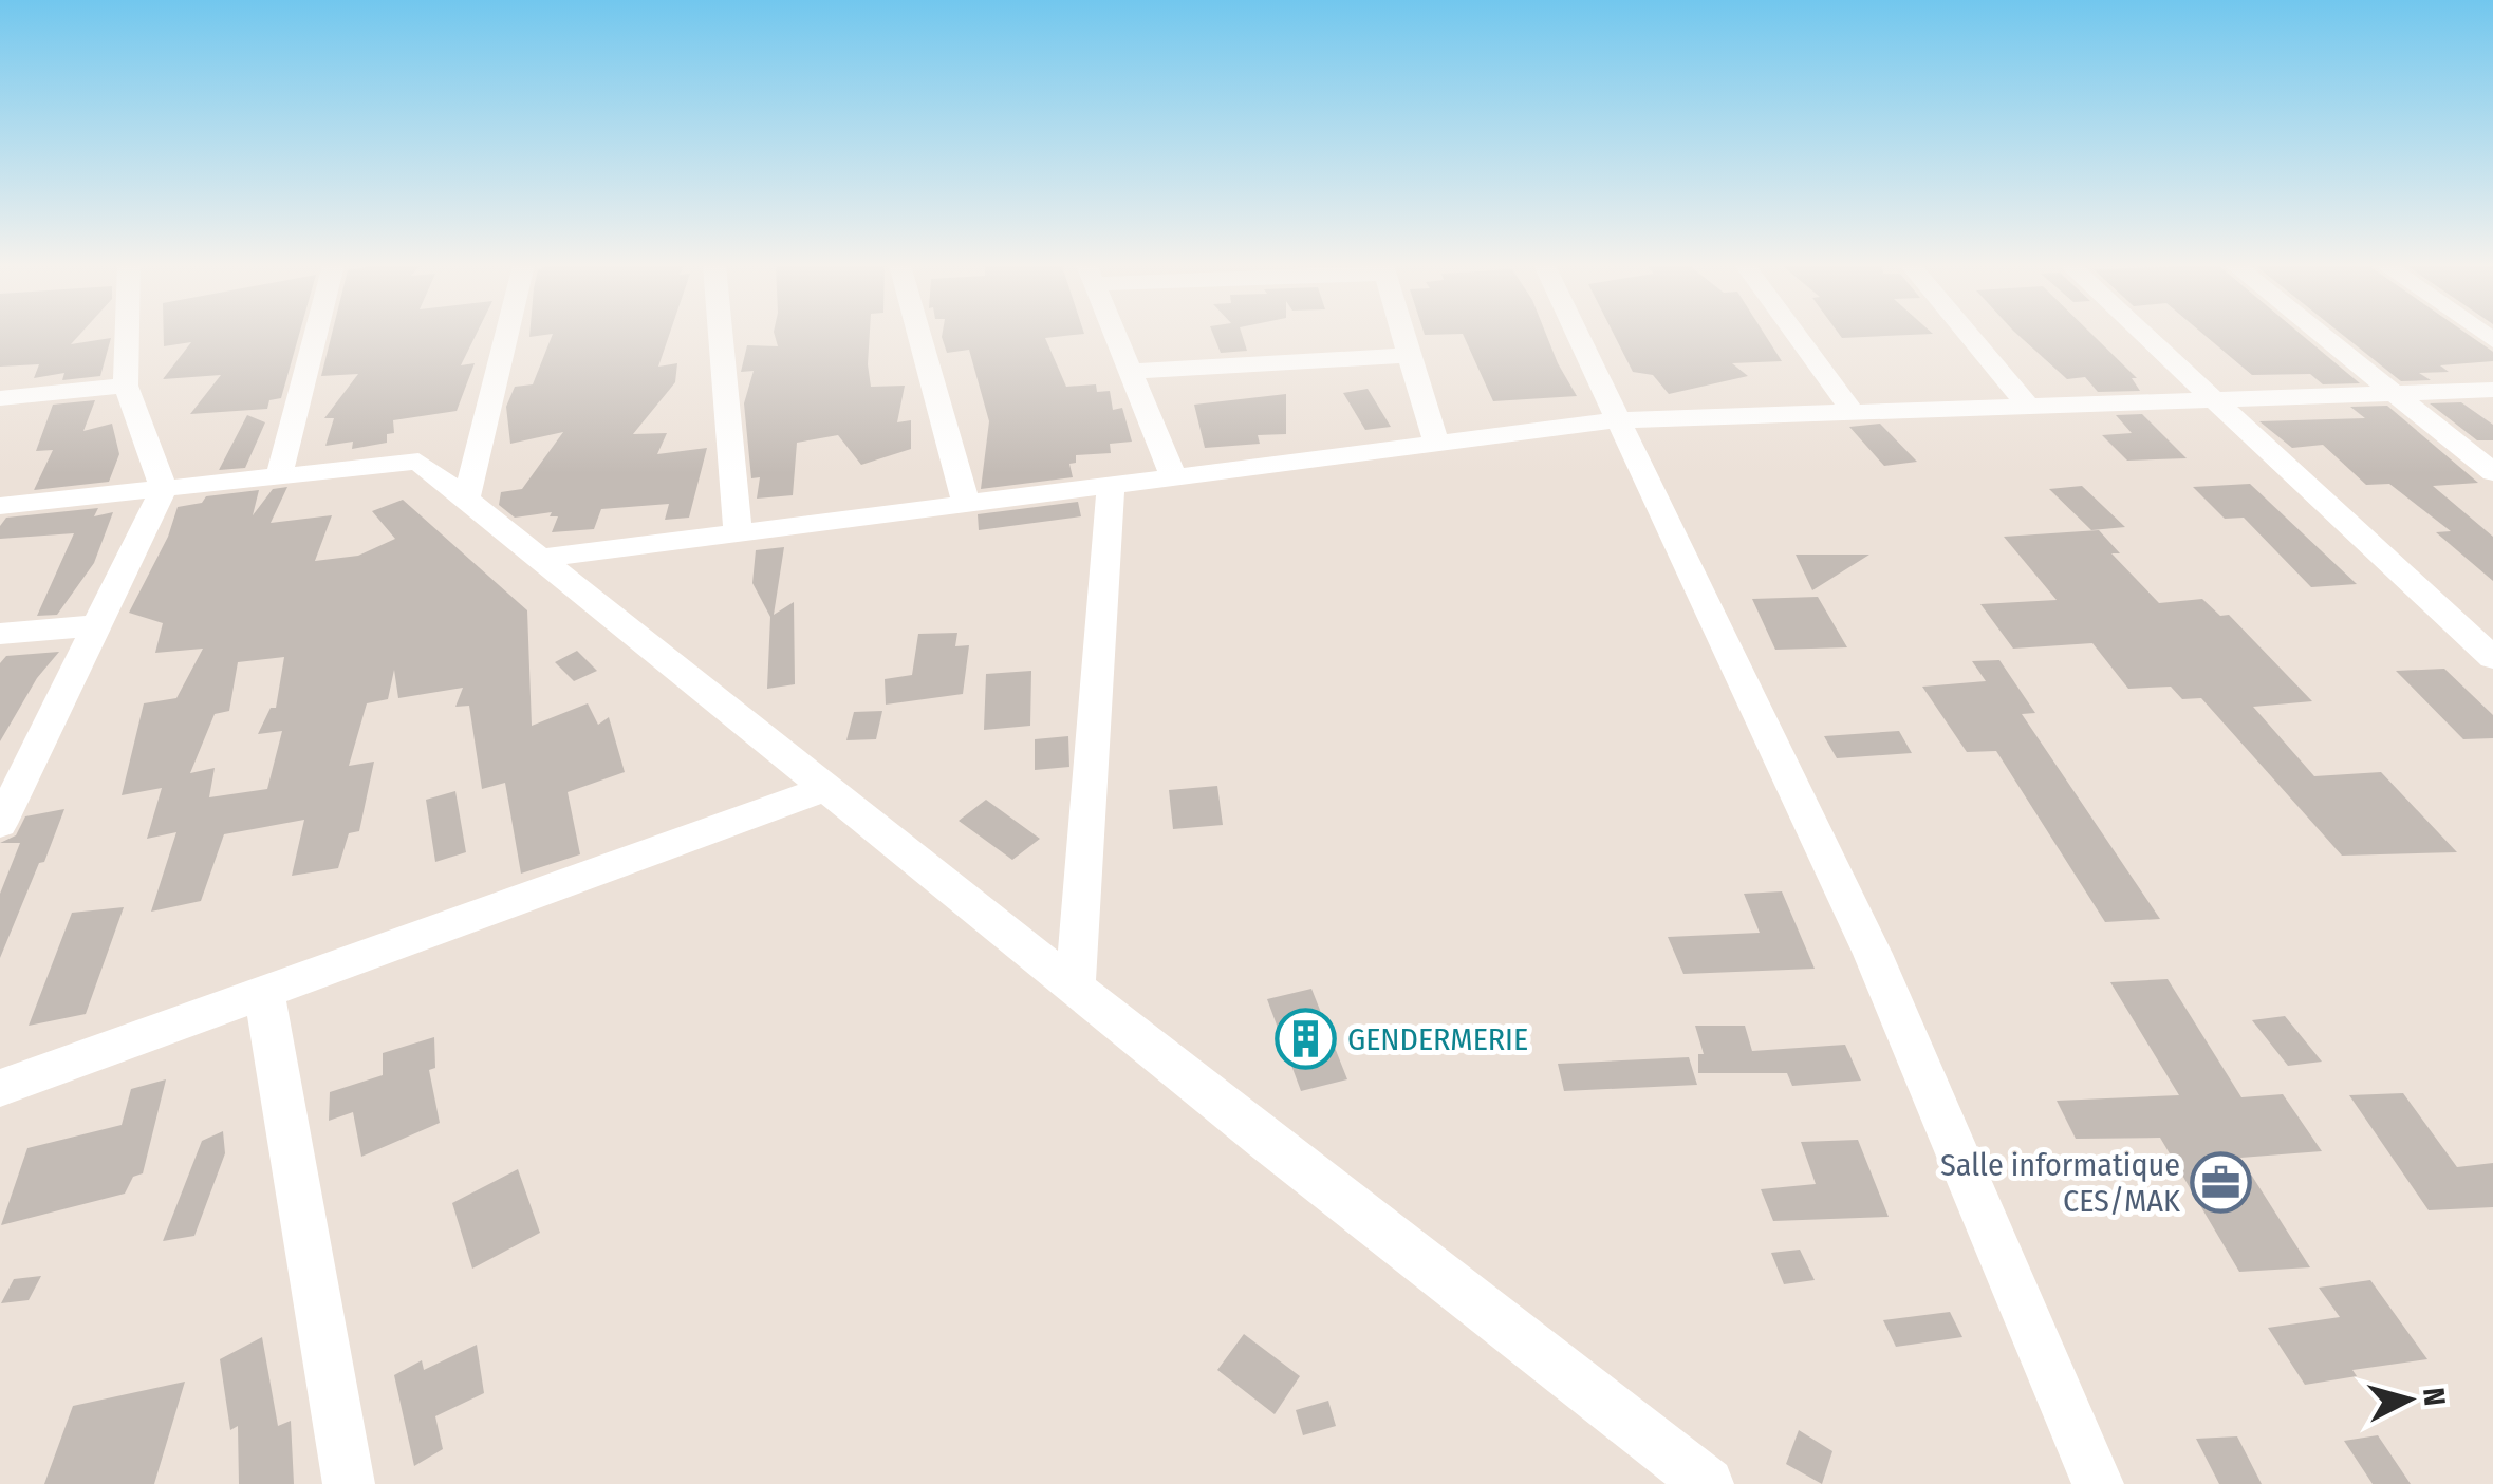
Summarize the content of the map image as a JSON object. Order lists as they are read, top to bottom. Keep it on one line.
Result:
{"places":{"building":["GENDERMERIE"],"office":["Salle informatique CES/MAK"]},"north":"right"}
